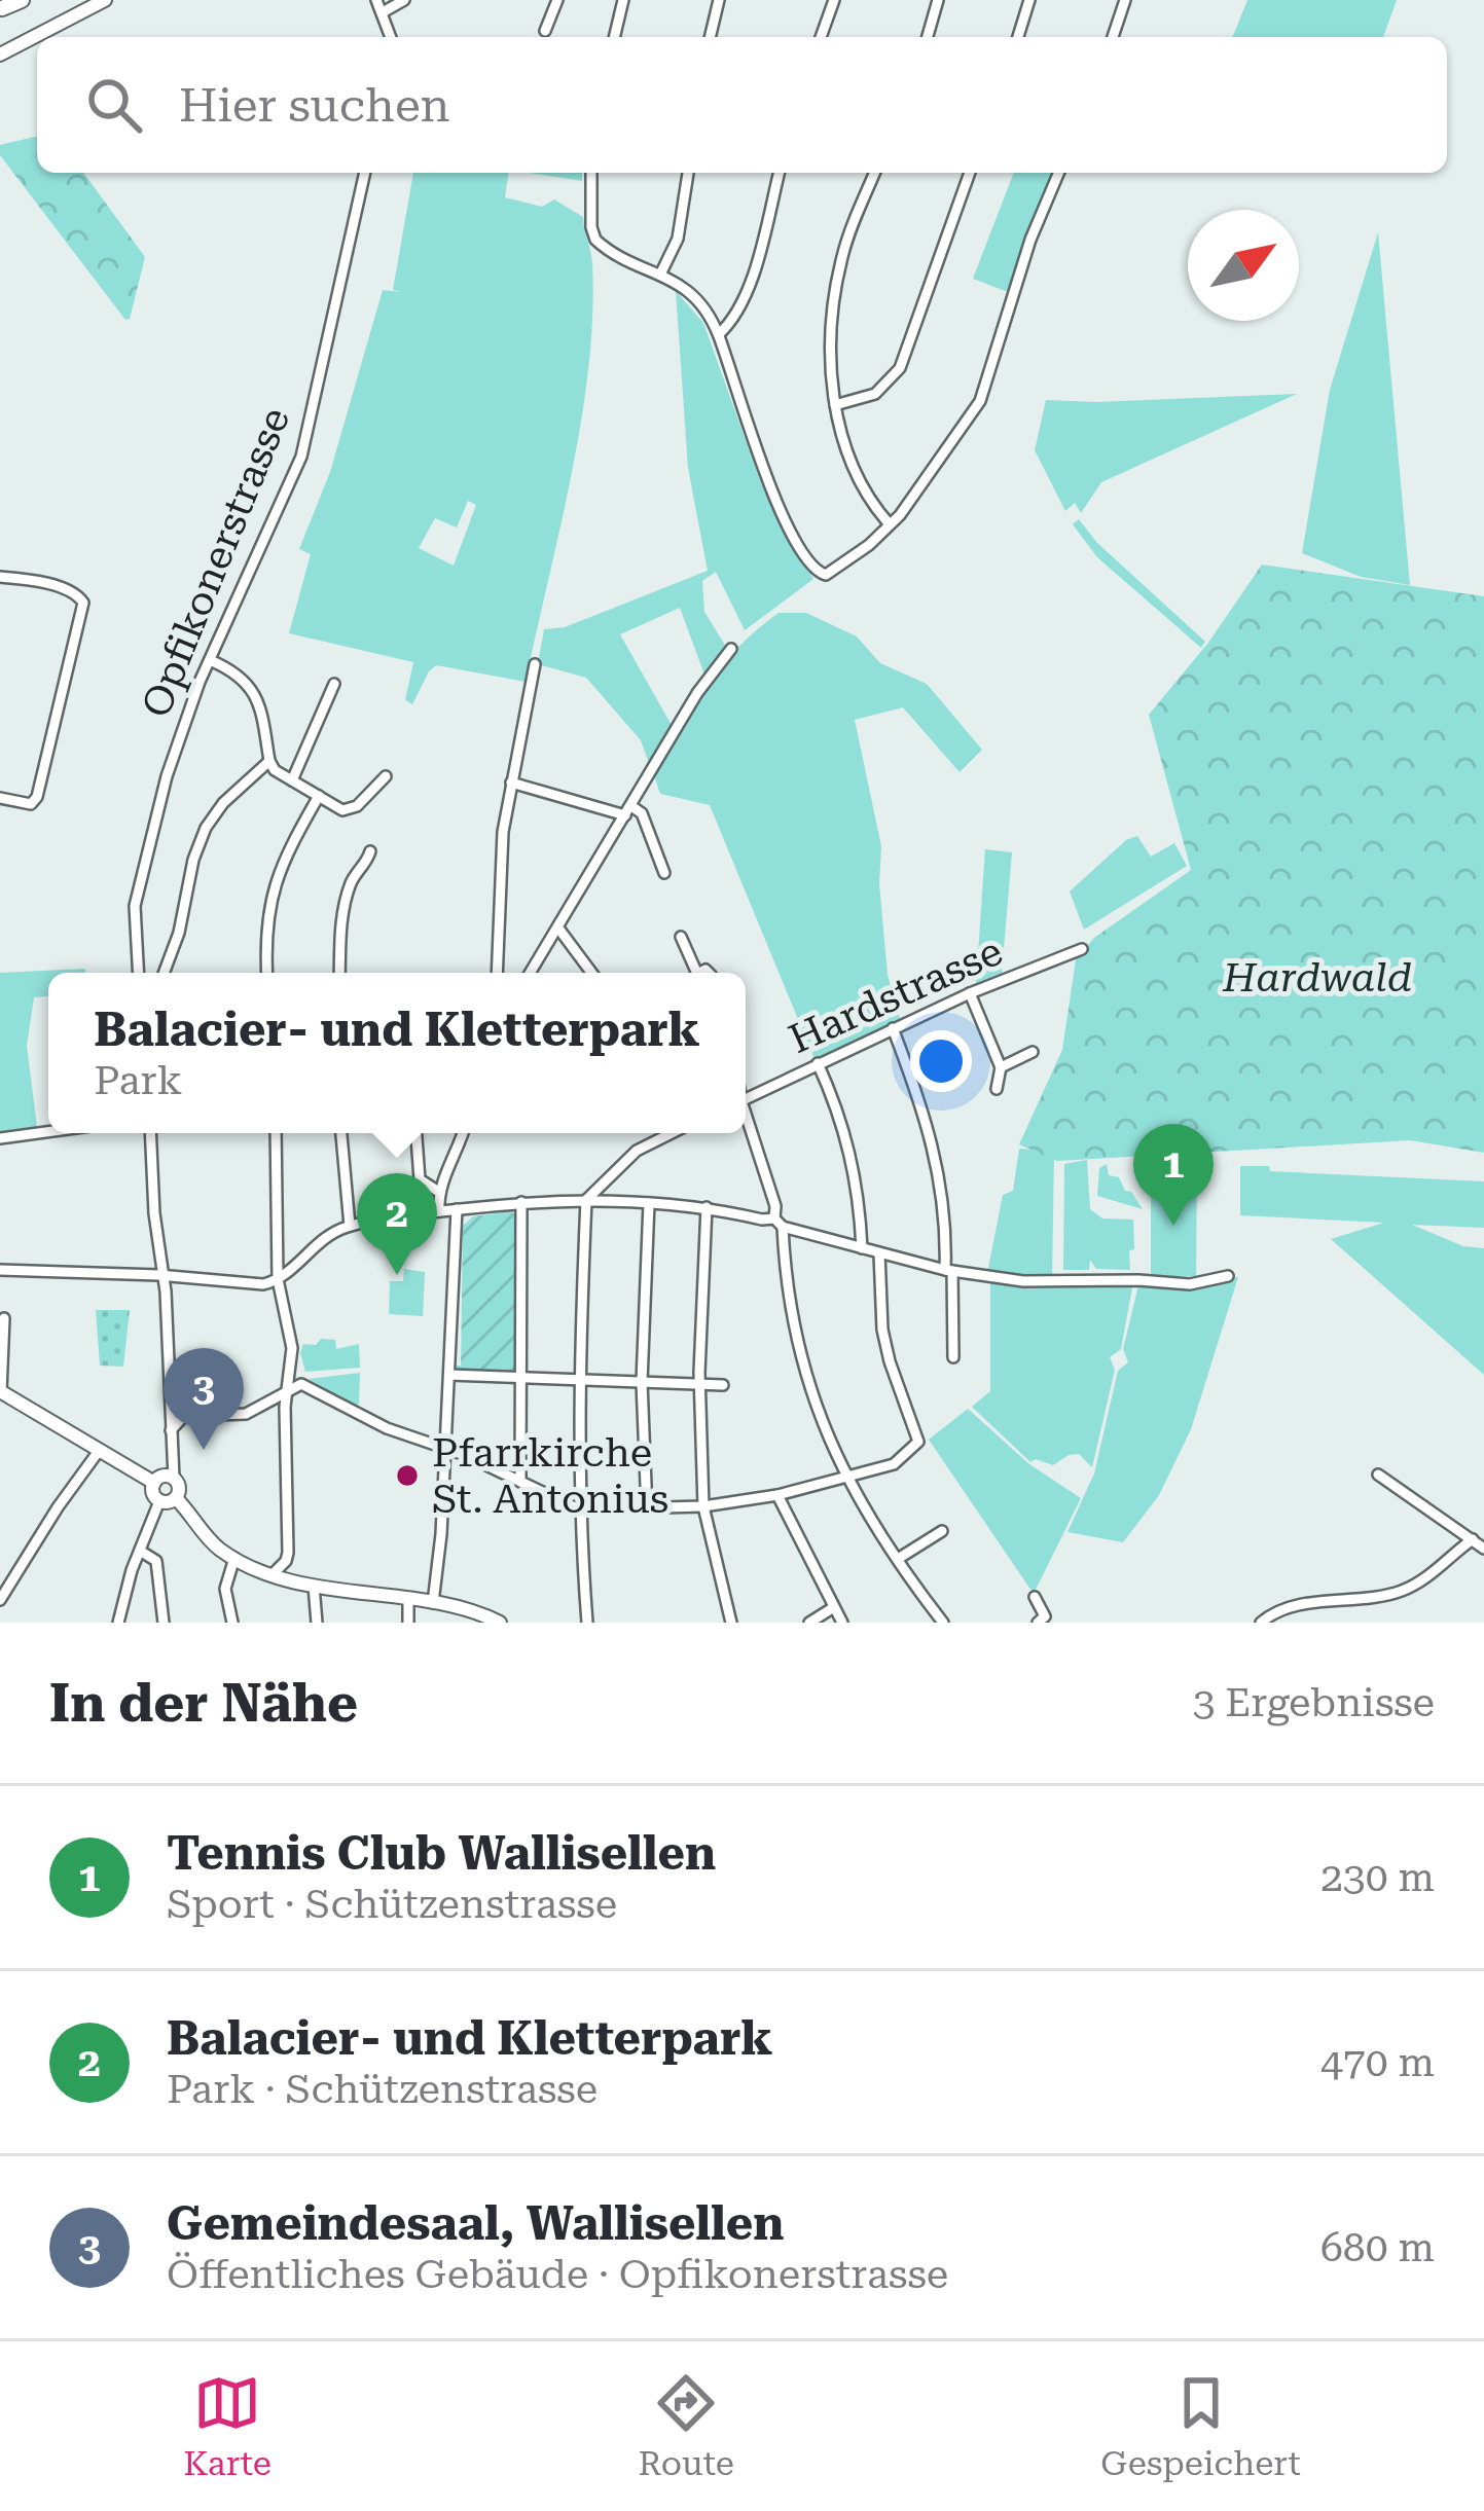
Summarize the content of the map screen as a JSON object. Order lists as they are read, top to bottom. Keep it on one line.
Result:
{"streets":{"street":["Opfikonerstrasse","Hardstrasse"]},"parks":["Hardwald"],"places":["Pfarrkirche St. Antonius"],"north":"top right","page":{"search":"Hier suchen","popup":["Balacier- und Kletterpark","Park"],"pins":["1","2","3"],"heading":["In der Nähe","3 Ergebnisse"],"list":[{"mark":"1","name":"Tennis Club Wallisellen","note":"Sport · Schützenstrasse","value":"230 m"},{"mark":"2","name":"Balacier- und Kletterpark","note":"Park · Schützenstrasse","value":"470 m"},{"mark":"3","name":"Gemeindesaal, Wallisellen","note":"Öffentliches Gebäude · Opfikonerstrasse","value":"680 m"}],"nav":["Karte","Route","Gespeichert"]}}
